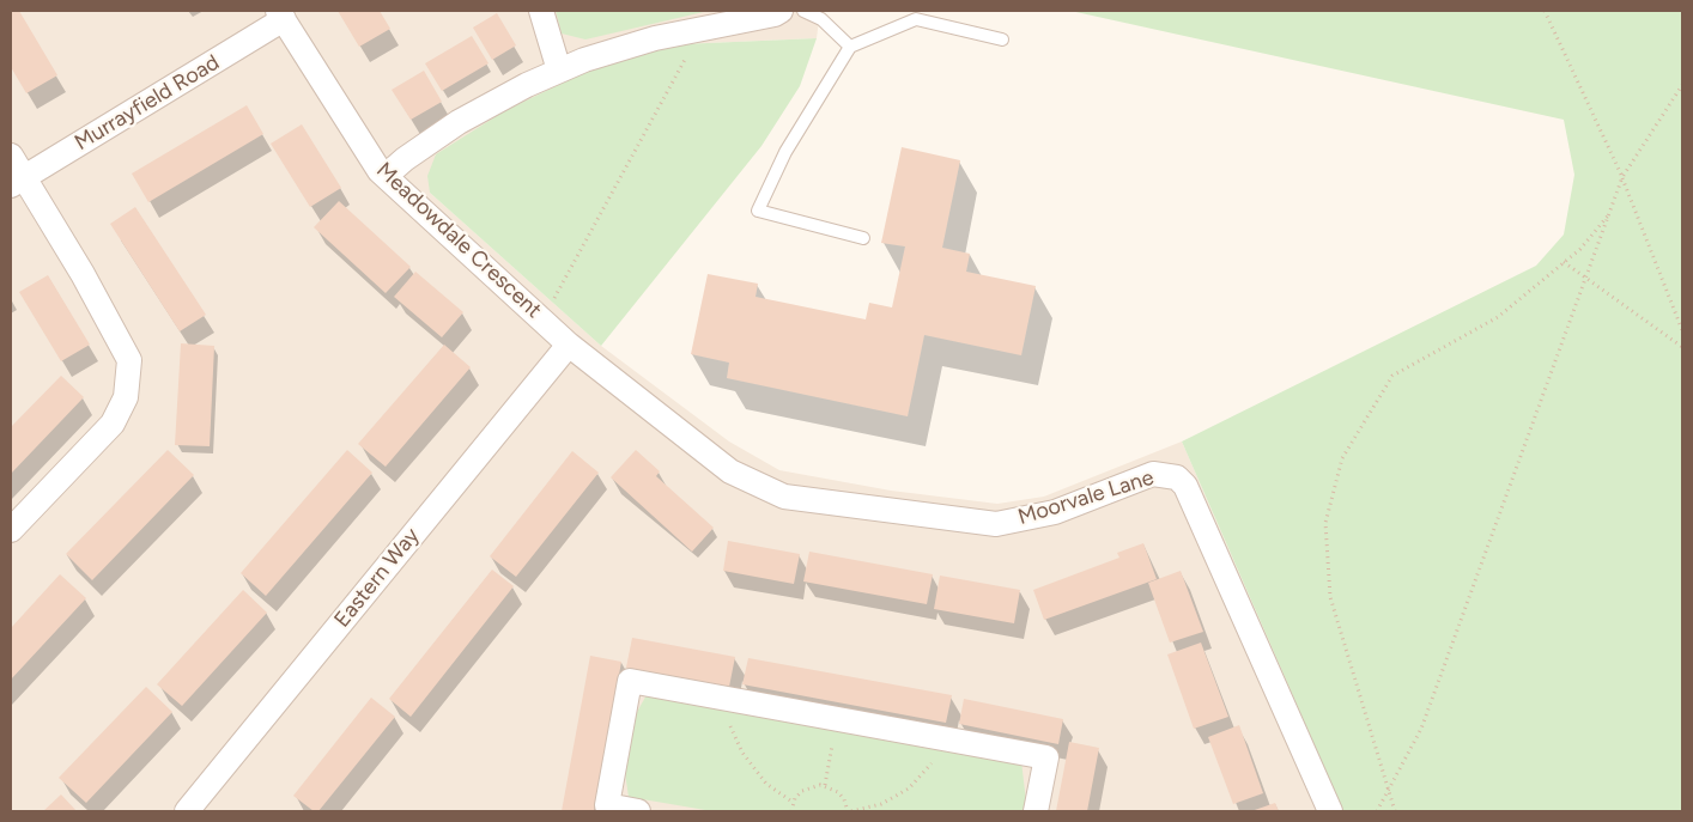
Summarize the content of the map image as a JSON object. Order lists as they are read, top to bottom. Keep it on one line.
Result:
{"streets":{"street":["Murrayfield Road","Meadowdale Crescent","Moorvale Lane","Eastern Way"]},"crossings":[["Murrayfield Road","Meadowdale Crescent"],["Meadowdale Crescent","Moorvale Lane"],["Meadowdale Crescent","Eastern Way"],["Moorvale Lane","Eastern Way"]]}
